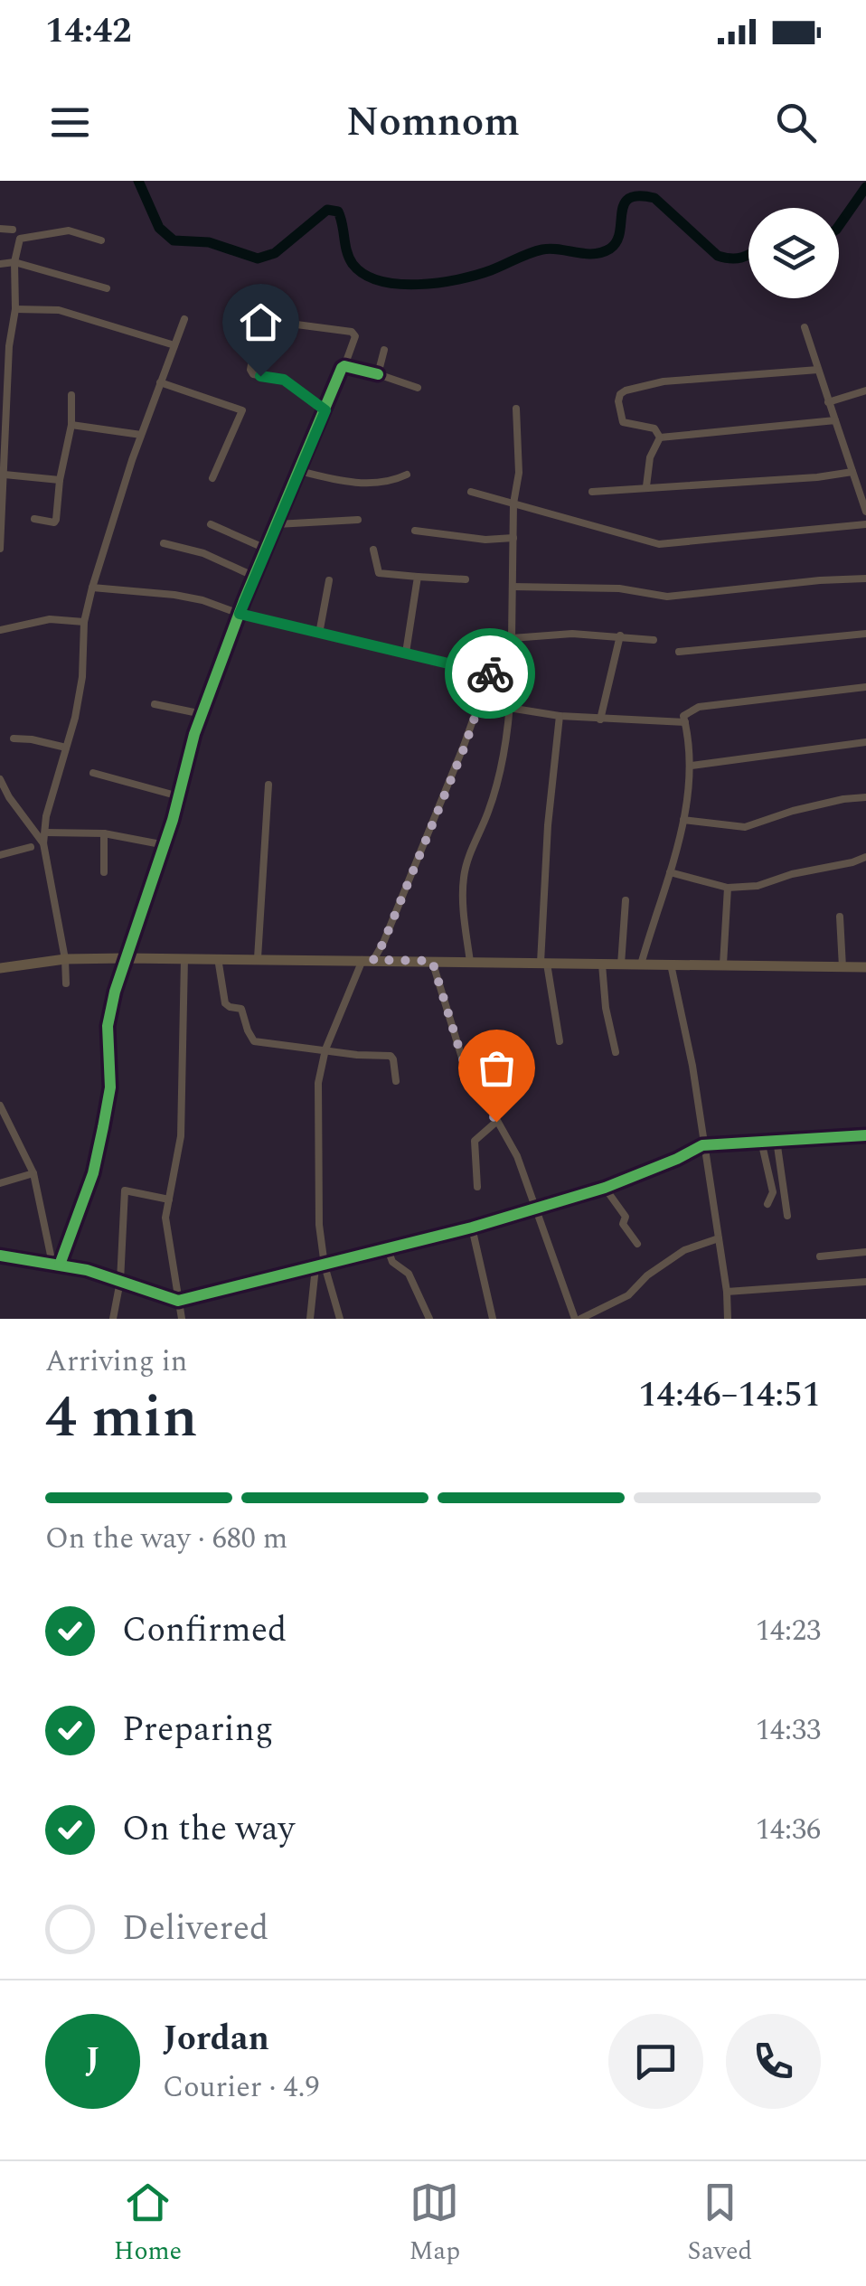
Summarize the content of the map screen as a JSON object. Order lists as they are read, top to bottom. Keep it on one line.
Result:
{"page":{"status":"14:42","header":"Nomnom","heading":["4 min","Arriving in","14:46–14:51"],"panel":["Jordan","Courier · 4.9"],"bar":"On the way · 680 m","list":[["Confirmed","14:23"],["Preparing","14:33"],["On the way","14:36"],"Delivered"],"round":"J","tabs":["Home","Map","Saved"]}}
